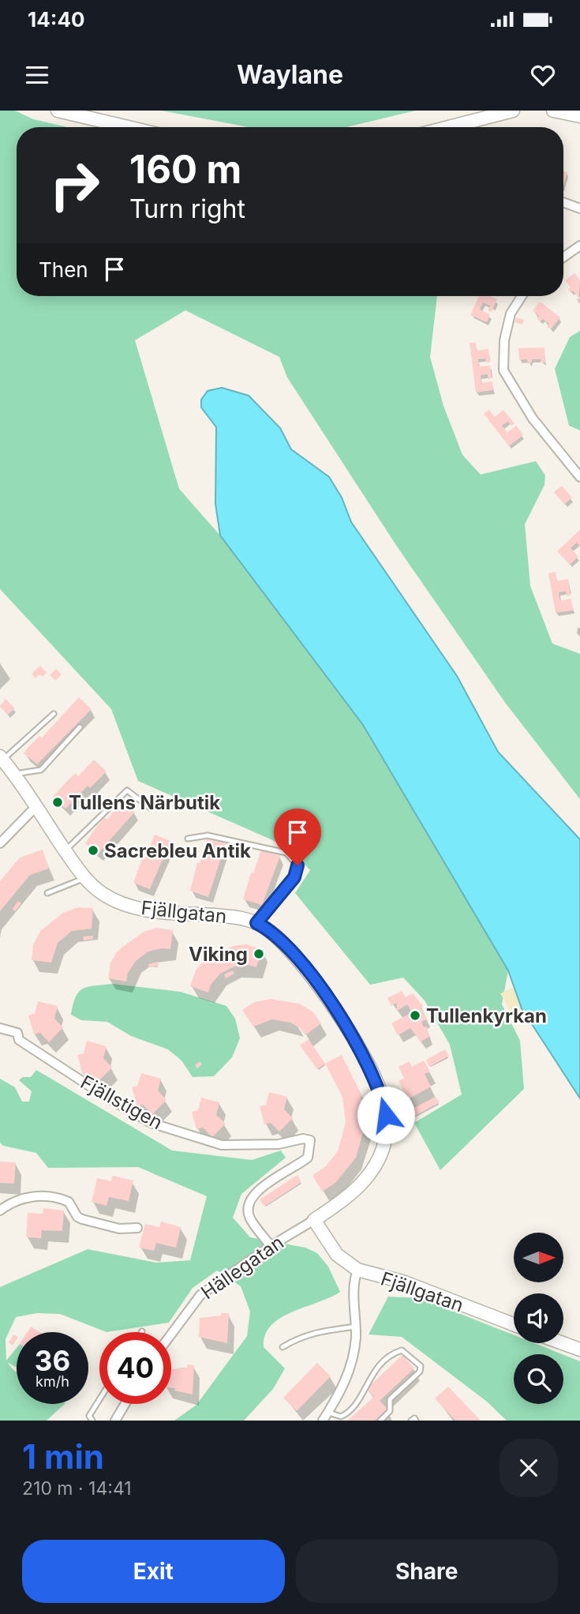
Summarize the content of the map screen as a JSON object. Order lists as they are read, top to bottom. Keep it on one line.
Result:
{"streets":{"street":["Fjällgatan","Fjällstigen","Hällegatan"]},"crossings":[["Fjällgatan","Hällegatan"],["Fjällstigen","Hällegatan"]],"places":["Tullens Närbutik","Sacrebleu Antik","Viking","Tullenkyrkan"],"north":"right","page":{"status":"14:40","header":"Waylane","turn":["160 m","Turn right"],"then":"Then","speed":"36 km/h","limit":"40","heading":["1 min","210 m · 14:41"],"buttons":["Exit","Share"]}}
